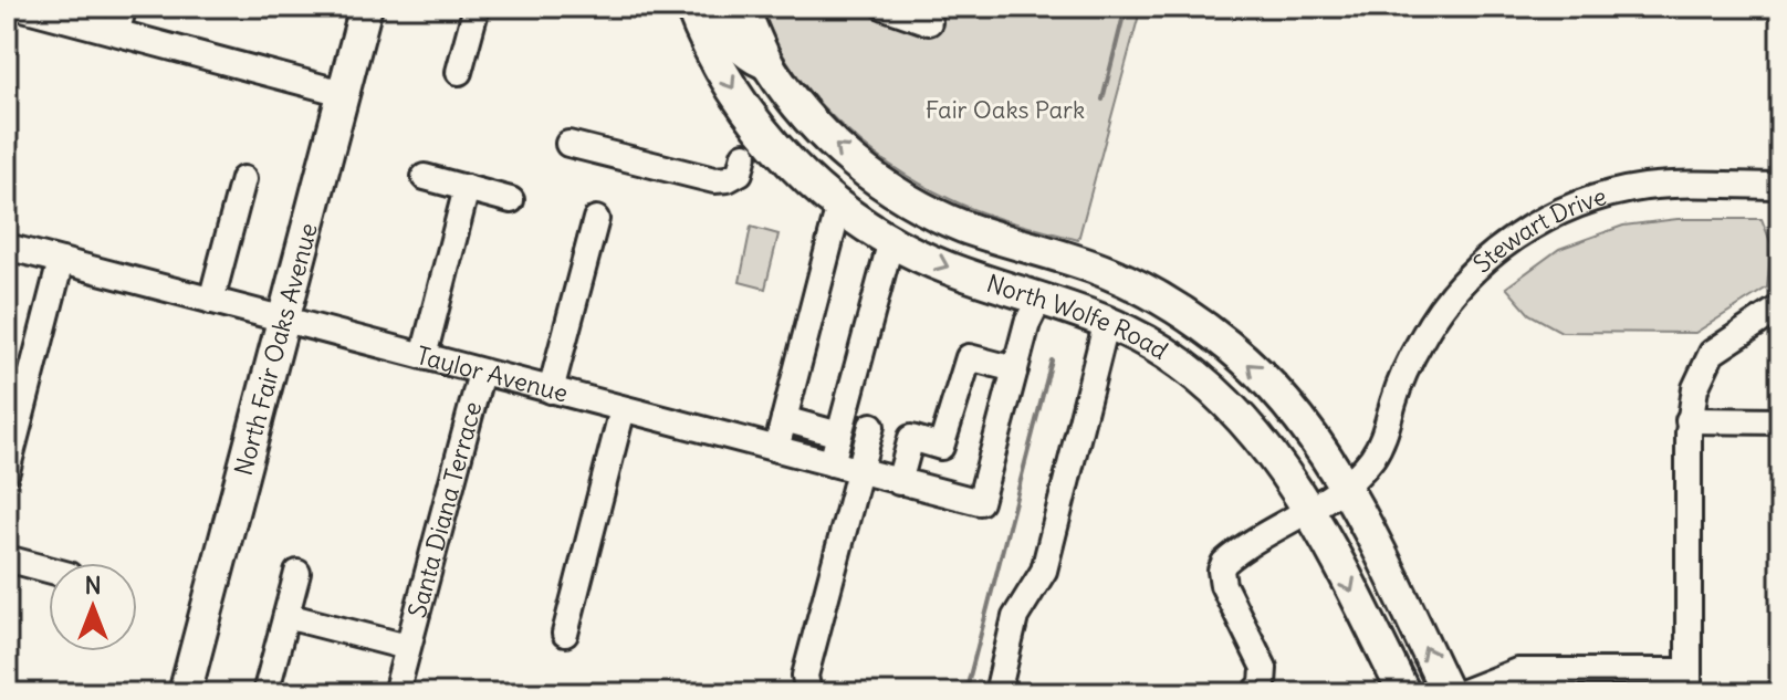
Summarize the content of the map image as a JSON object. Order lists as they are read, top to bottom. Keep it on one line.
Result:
{"streets":{"main road":["North Wolfe Road","North Fair Oaks Avenue"],"street":["Stewart Drive","Taylor Avenue","Santa Diana Terrace"]},"crossings":[["Stewart Drive","North Wolfe Road"],["North Fair Oaks Avenue","Taylor Avenue"],["Taylor Avenue","Santa Diana Terrace"]],"parks":["Fair Oaks Park"],"north":"top"}
